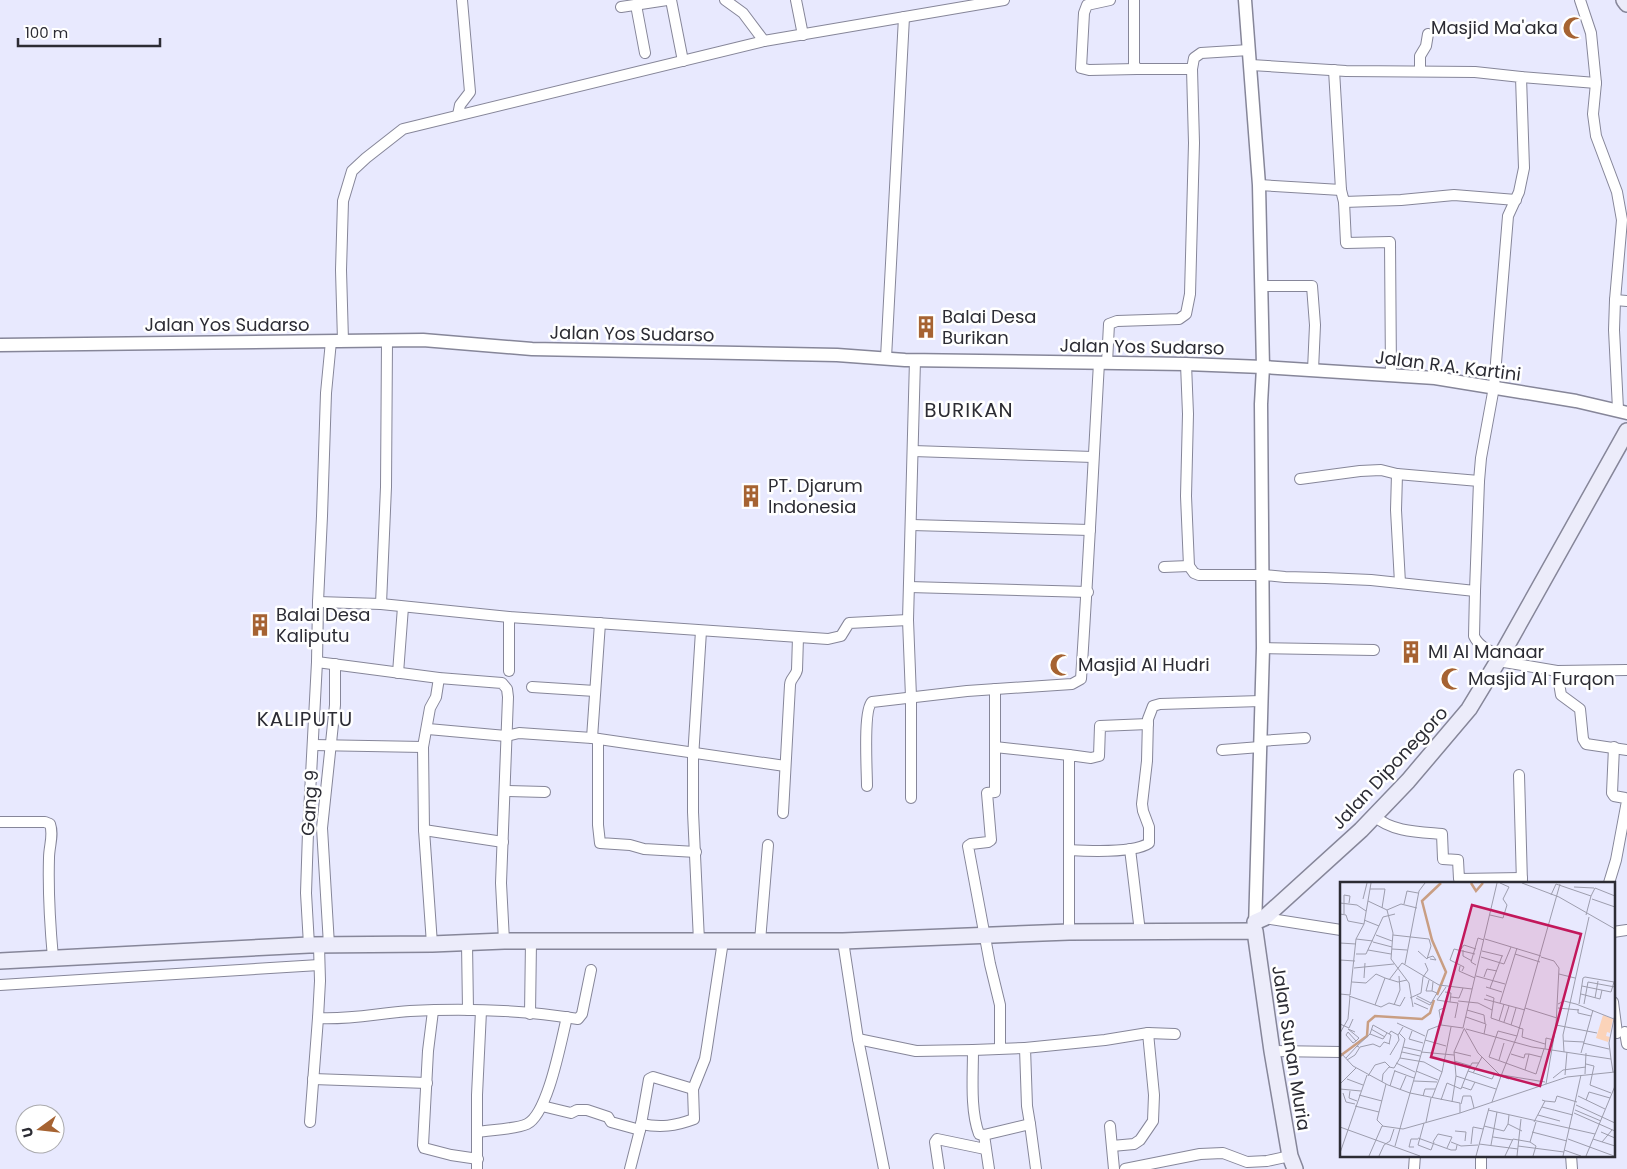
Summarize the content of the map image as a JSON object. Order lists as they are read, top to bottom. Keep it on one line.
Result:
{"streets":{"main road":["Jalan Diponegoro","Jalan Sunan Muria"],"street":["Jalan Yos Sudarso","Jalan R.A. Kartini","Gang 9"]},"crossings":[["Jalan Yos Sudarso","Jalan R.A. Kartini"],["Jalan Diponegoro","Jalan Sunan Muria"]],"districts":["BURIKAN","KALIPUTU"],"places":{"mosque":["Masjid Ma'aka","Masjid Al Hudri","Masjid Al Furqon"],"building":["Balai Desa Burikan","PT. Djarum Indonesia","Balai Desa Kaliputu","MI Al Manaar"]},"scale_bar":"100 m","north":"left"}
